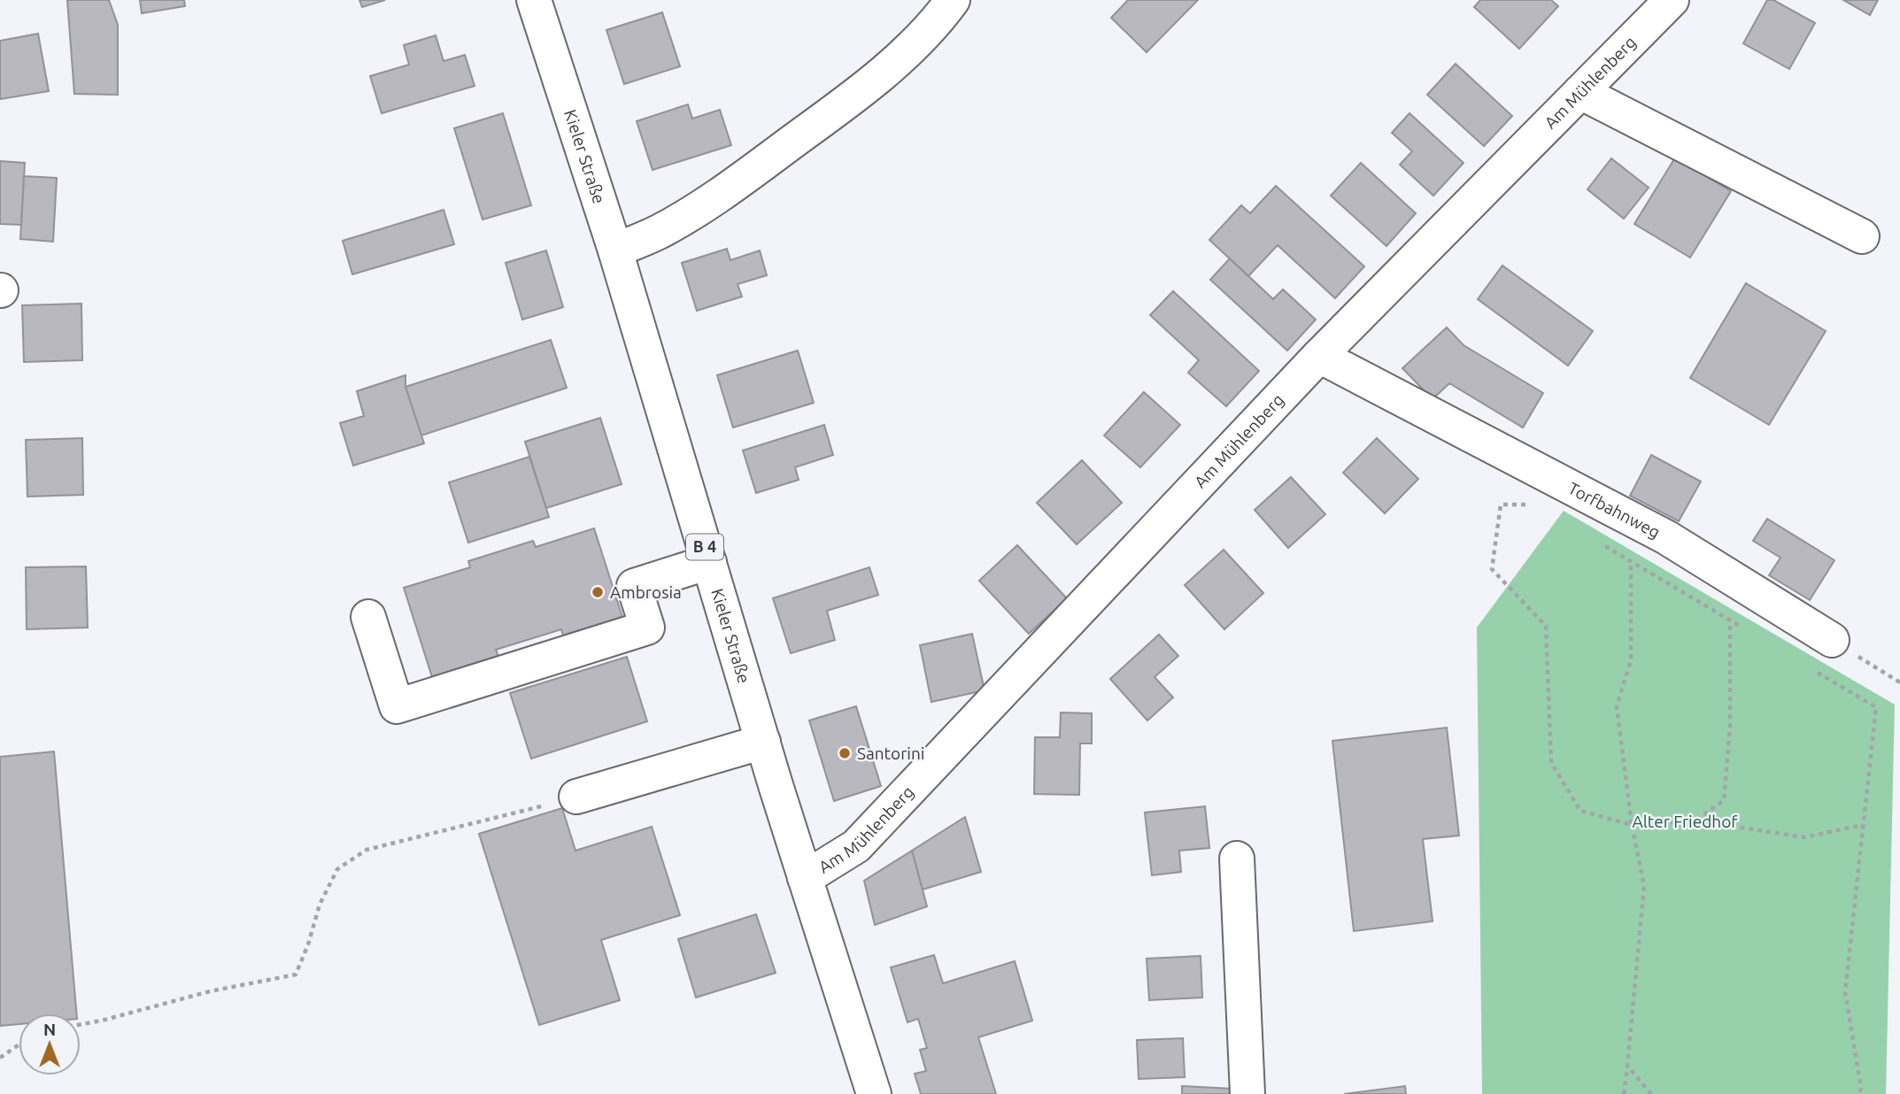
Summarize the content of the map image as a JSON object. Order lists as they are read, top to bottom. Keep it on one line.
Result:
{"streets":{"street":["Am Mühlenberg","Kieler Straße","Torfbahnweg","B 4"]},"crossings":[["Am Mühlenberg","Kieler Straße"],["Am Mühlenberg","Torfbahnweg"]],"parks":["Alter Friedhof"],"places":["Ambrosia","Santorini"],"north":"top"}
